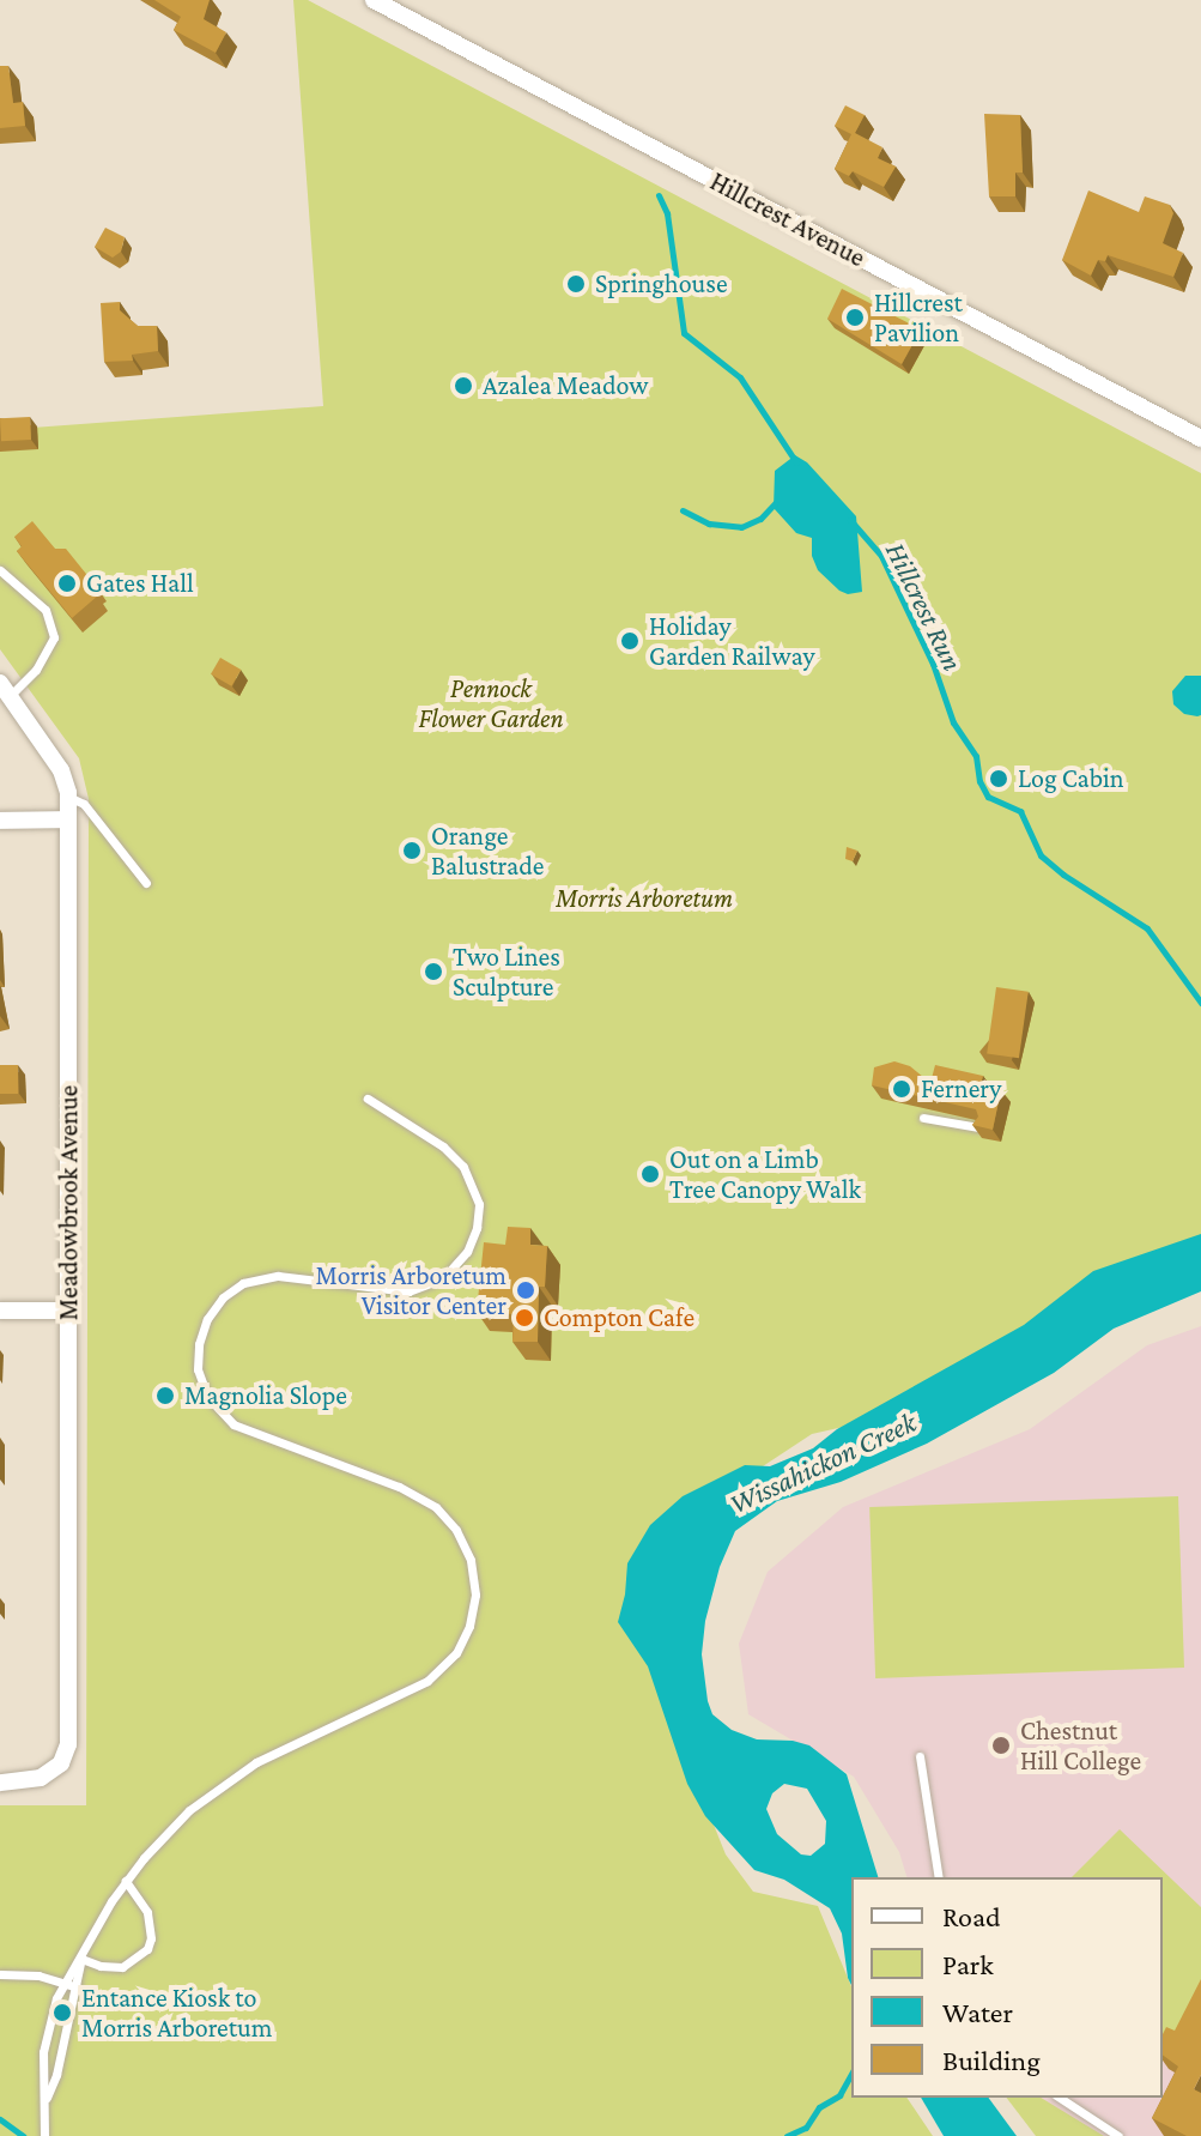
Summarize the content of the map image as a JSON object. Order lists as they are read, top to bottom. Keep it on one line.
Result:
{"streets":{"street":["Hillcrest Avenue","Meadowbrook Avenue"]},"water":["Hillcrest Run","Wissahickon Creek"],"parks":["Pennock Flower Garden","Morris Arboretum"],"places":["Springhouse","Hillcrest Pavilion","Azalea Meadow","Gates Hall","Holiday Garden Railway","Log Cabin","Orange Balustrade","Two Lines Sculpture","Fernery","Out on a Limb Tree Canopy Walk","Morris Arboretum Visitor Center","Compton Cafe","Magnolia Slope","Chestnut Hill College","Entance Kiosk to Morris Arboretum"],"legend":["Road","Park","Water","Building"]}
